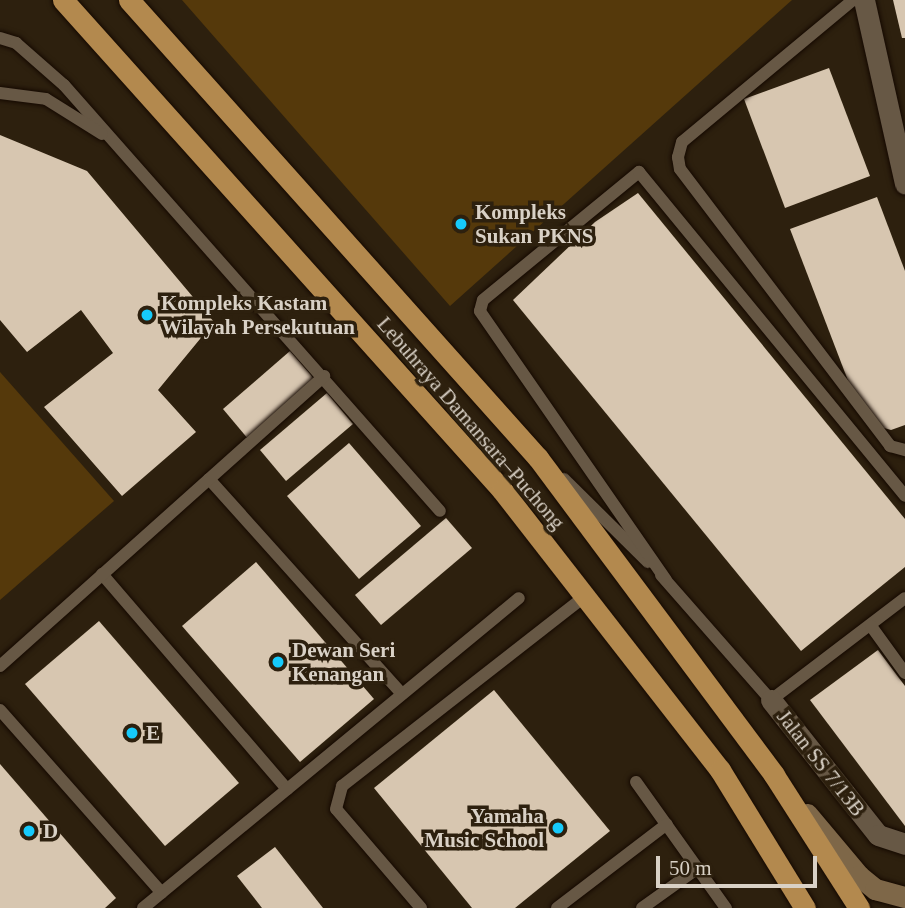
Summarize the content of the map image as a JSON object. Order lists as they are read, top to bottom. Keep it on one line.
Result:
{"streets":{"highway":["Lebuhraya Damansara–Puchong"],"street":["Jalan SS 7/13B"]},"places":["Kompleks Sukan PKNS","Kompleks Kastam Wilayah Persekutuan","Dewan Seri Kenangan","E","Yamaha Music School","D"],"scale_bar":"50 m"}
